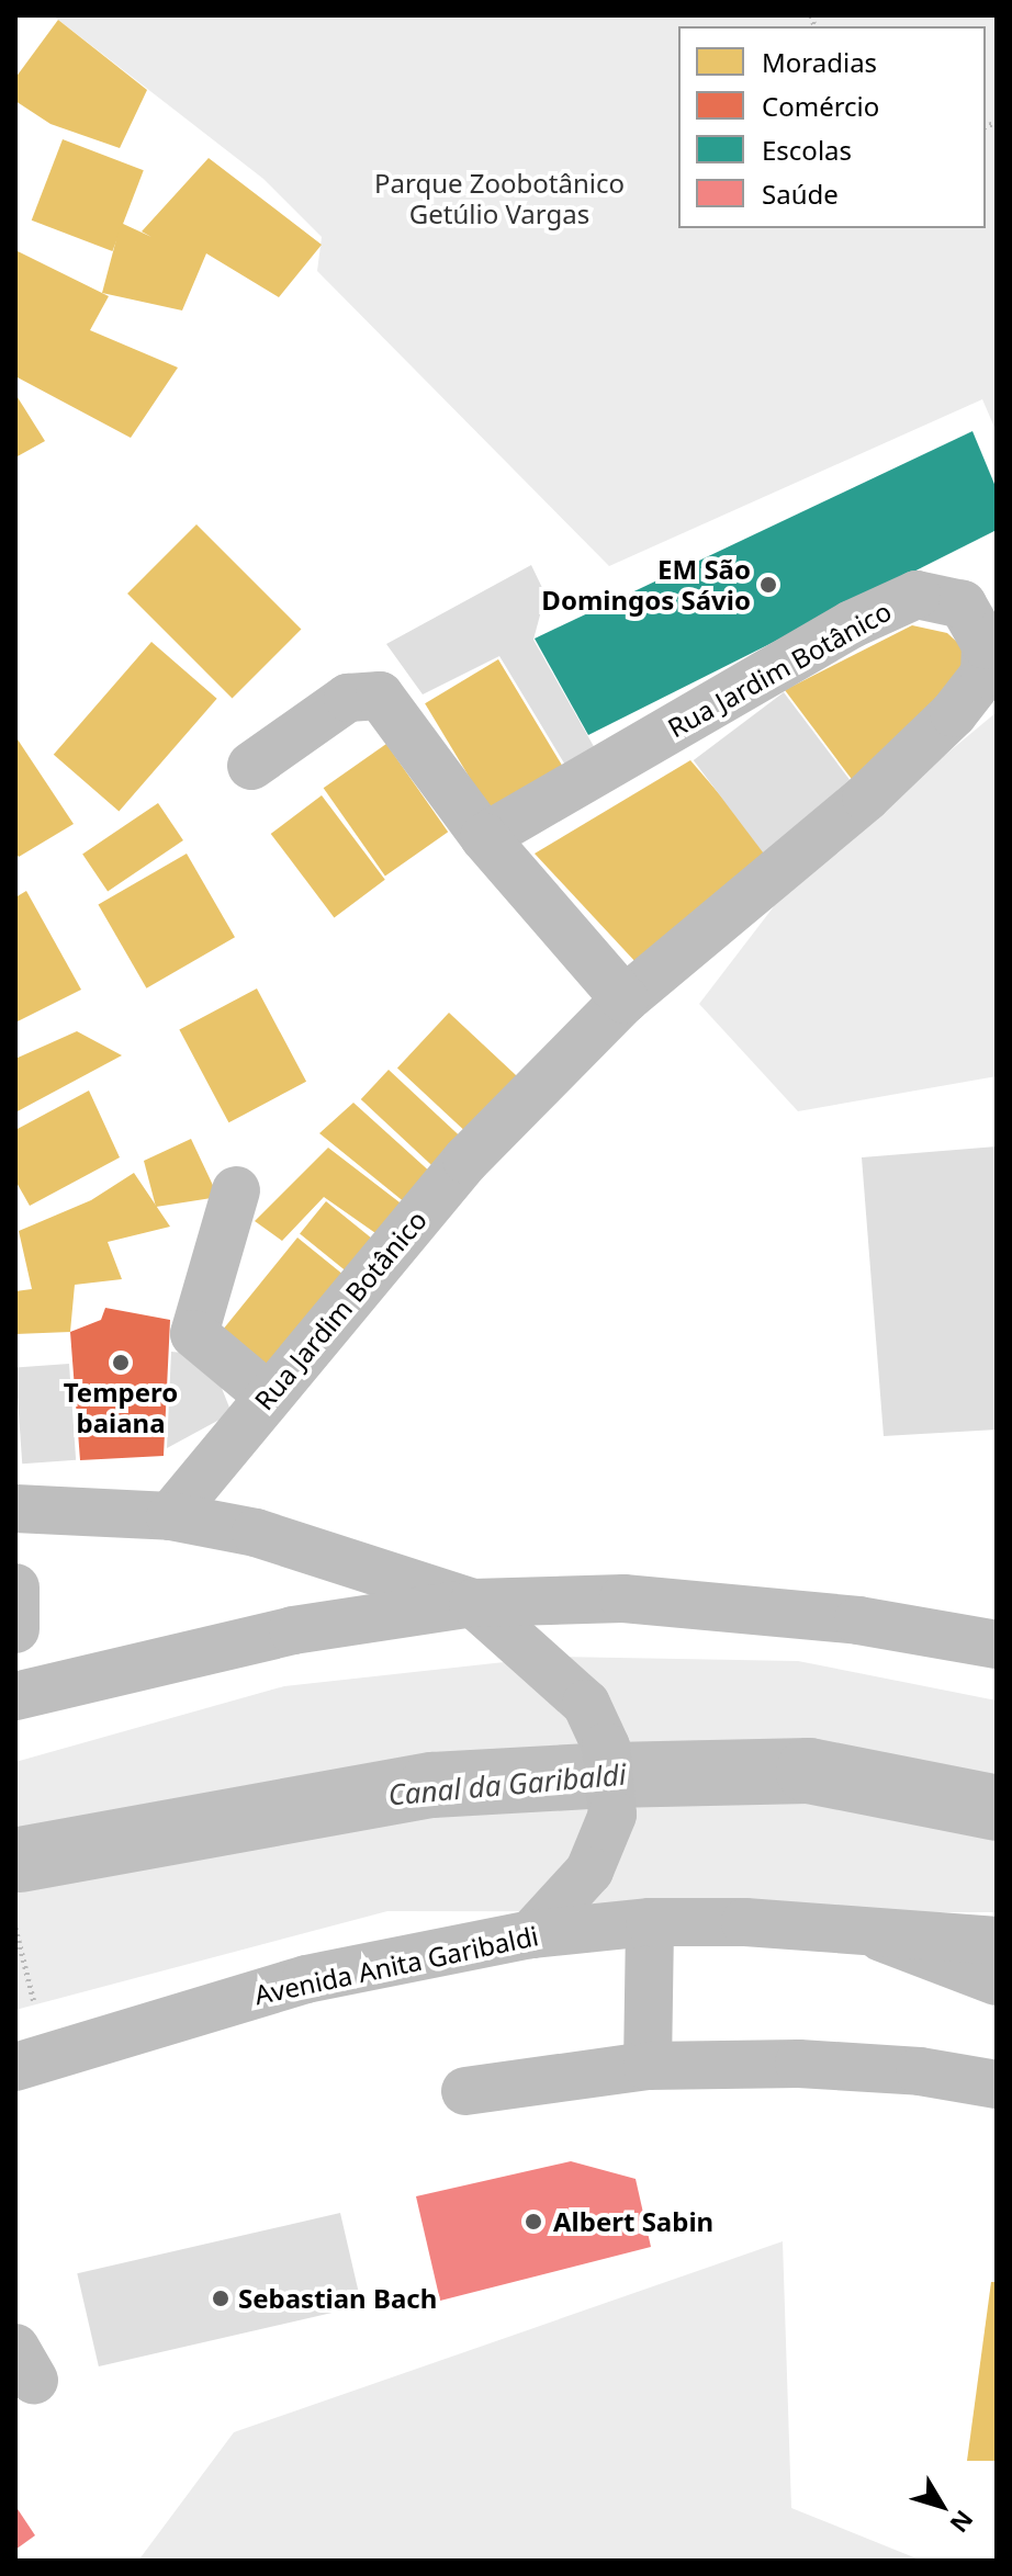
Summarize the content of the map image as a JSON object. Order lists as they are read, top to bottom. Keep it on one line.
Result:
{"streets":{"main road":["Rua Jardim Botânico","Avenida Anita Garibaldi"]},"water":["Canal da Garibaldi"],"parks":["Parque Zoobotânico Getúlio Vargas"],"places":["EM São Domingos Sávio","Tempero baiana","Albert Sabin","Sebastian Bach"],"legend":["Moradias","Comércio","Escolas","Saúde"],"north":"bottom right"}
